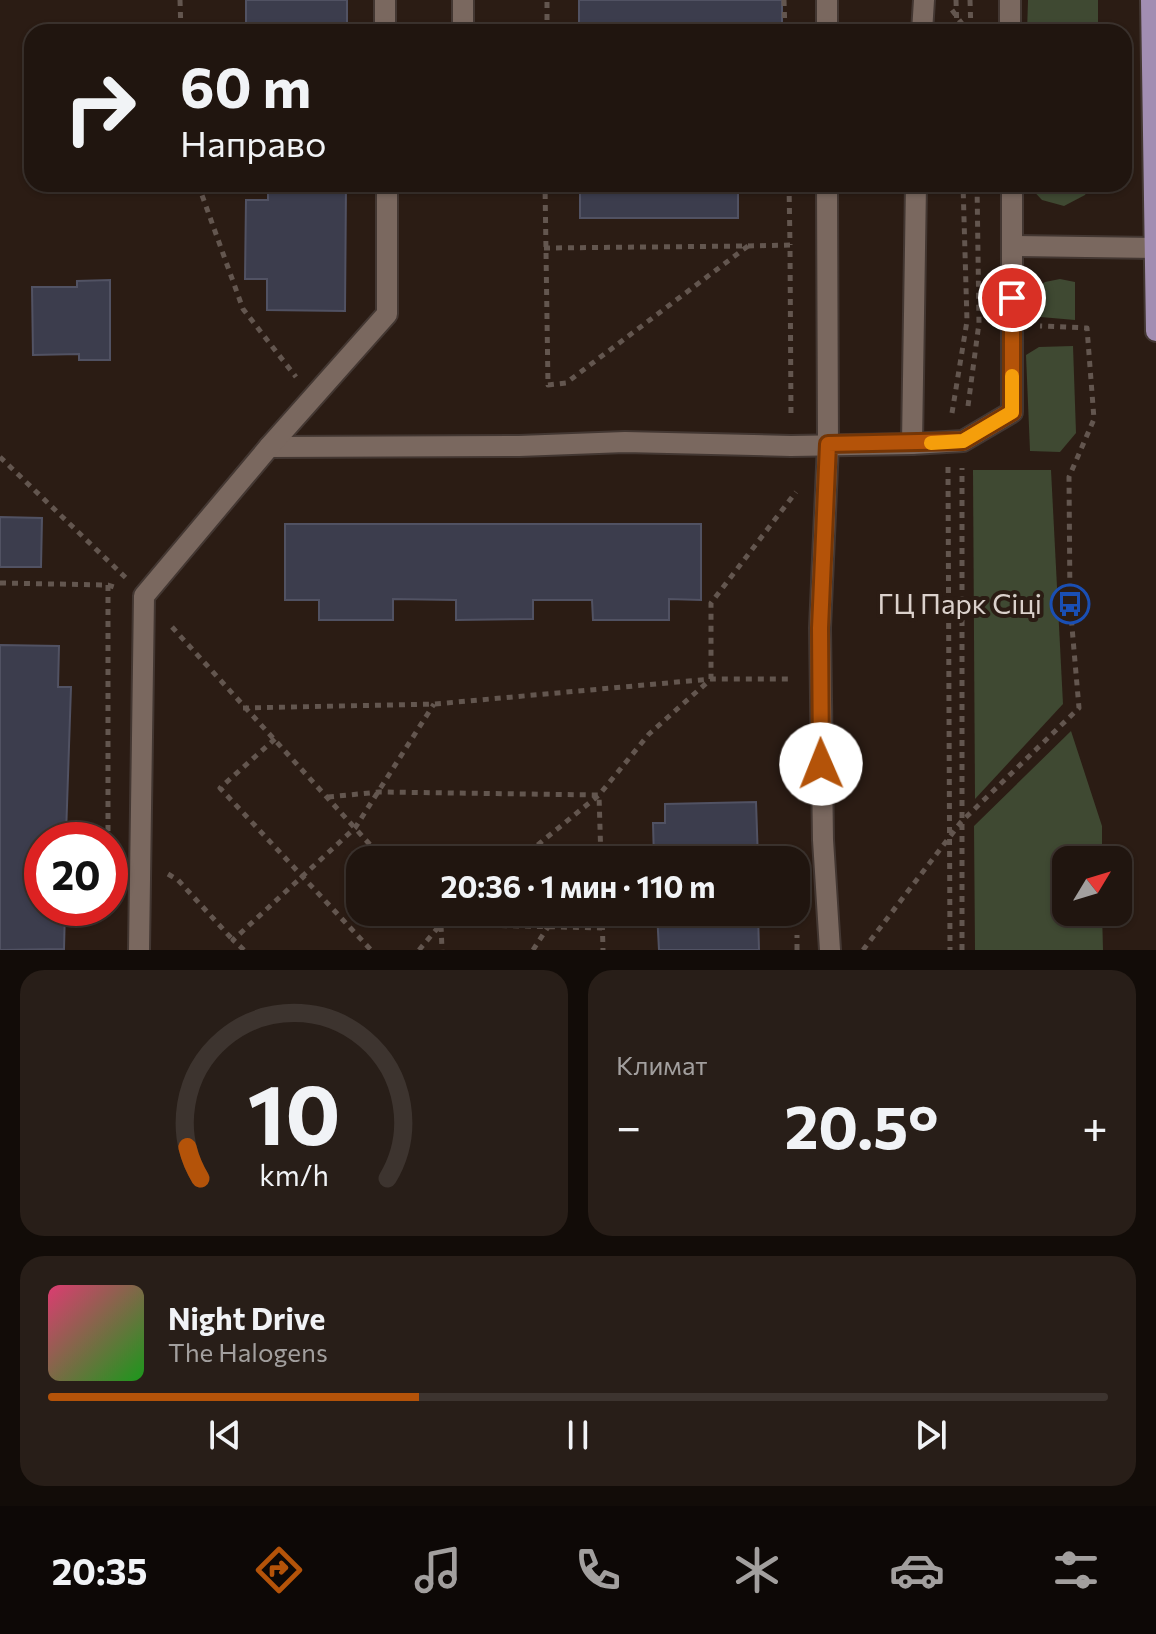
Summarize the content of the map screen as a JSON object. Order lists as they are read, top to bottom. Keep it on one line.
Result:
{"places":{"bus stop":["ГЦ Парк Сіці"]},"north":"top right","page":{"turn":["60 m","Направо"],"limit":"20","trip":"20:36 · 1 мин · 110 m","tile":"Климат","heat":["−","20.5°","+"],"song":["Night Drive","The Halogens"],"tabs":"20:35","gauge":["10","km/h"]}}
